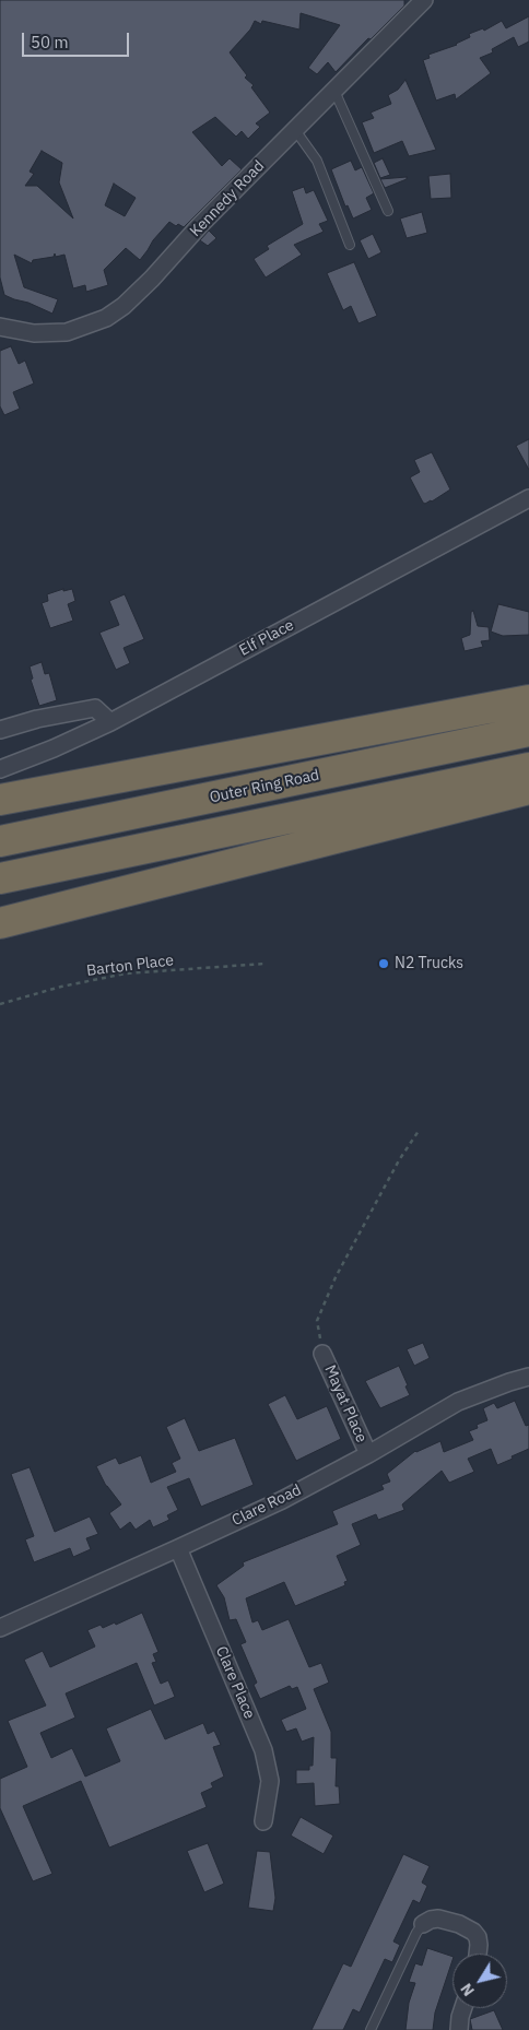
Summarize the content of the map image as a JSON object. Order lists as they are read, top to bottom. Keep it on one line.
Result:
{"streets":{"highway":["Outer Ring Road"],"street":["Kennedy Road","Elf Place","Mayat Place","Clare Road","Clare Place"],"path":["Barton Place"]},"crossings":[["Mayat Place","Clare Road"],["Clare Road","Clare Place"]],"places":["N2 Trucks"],"scale_bar":"50 m","north":"bottom left"}
